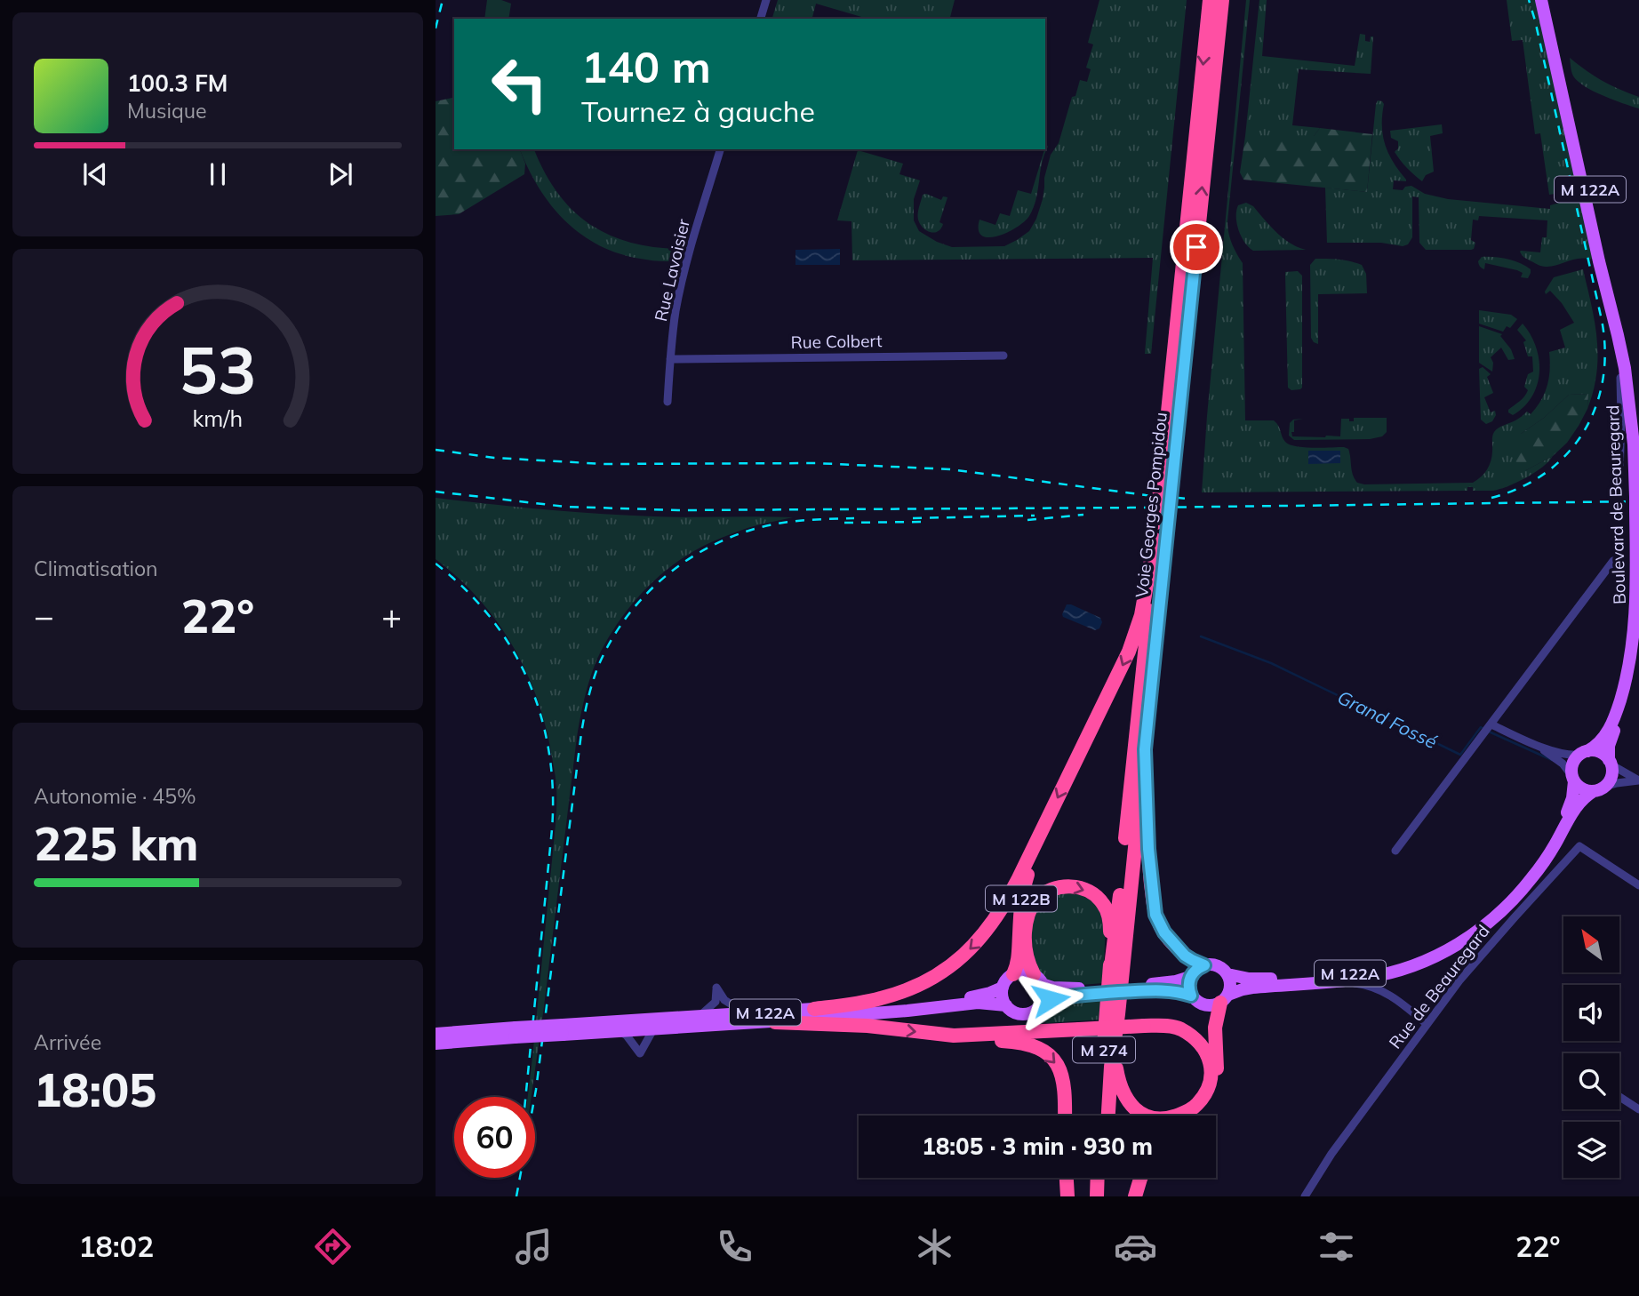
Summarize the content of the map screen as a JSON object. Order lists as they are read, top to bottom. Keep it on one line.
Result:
{"streets":{"highway":["M 122A","Voie Georges Pompidou","M 122B","M 274"],"main road":["Boulevard de Beauregard"],"street":["Rue Lavoisier","Rue Colbert","Rue de Beauregard"]},"crossings":[["M 122A","Voie Georges Pompidou"],["M 122A","Boulevard de Beauregard"],["M 122A","M 122B"],["M 122A","M 274"],["Rue Lavoisier","Rue Colbert"],["Voie Georges Pompidou","M 274"]],"water":["Grand Fossé"],"north":"top left","page":{"turn":["140 m","Tournez à gauche"],"song":["100.3 FM","Musique"],"tile":["Climatisation",["Autonomie · 45%","225 km"],["Arrivée","18:05"]],"heat":["−","22°","+"],"limit":"60","trip":"18:05 · 3 min · 930 m","tabs":["18:02","22°"],"gauge":["53","km/h"]}}
